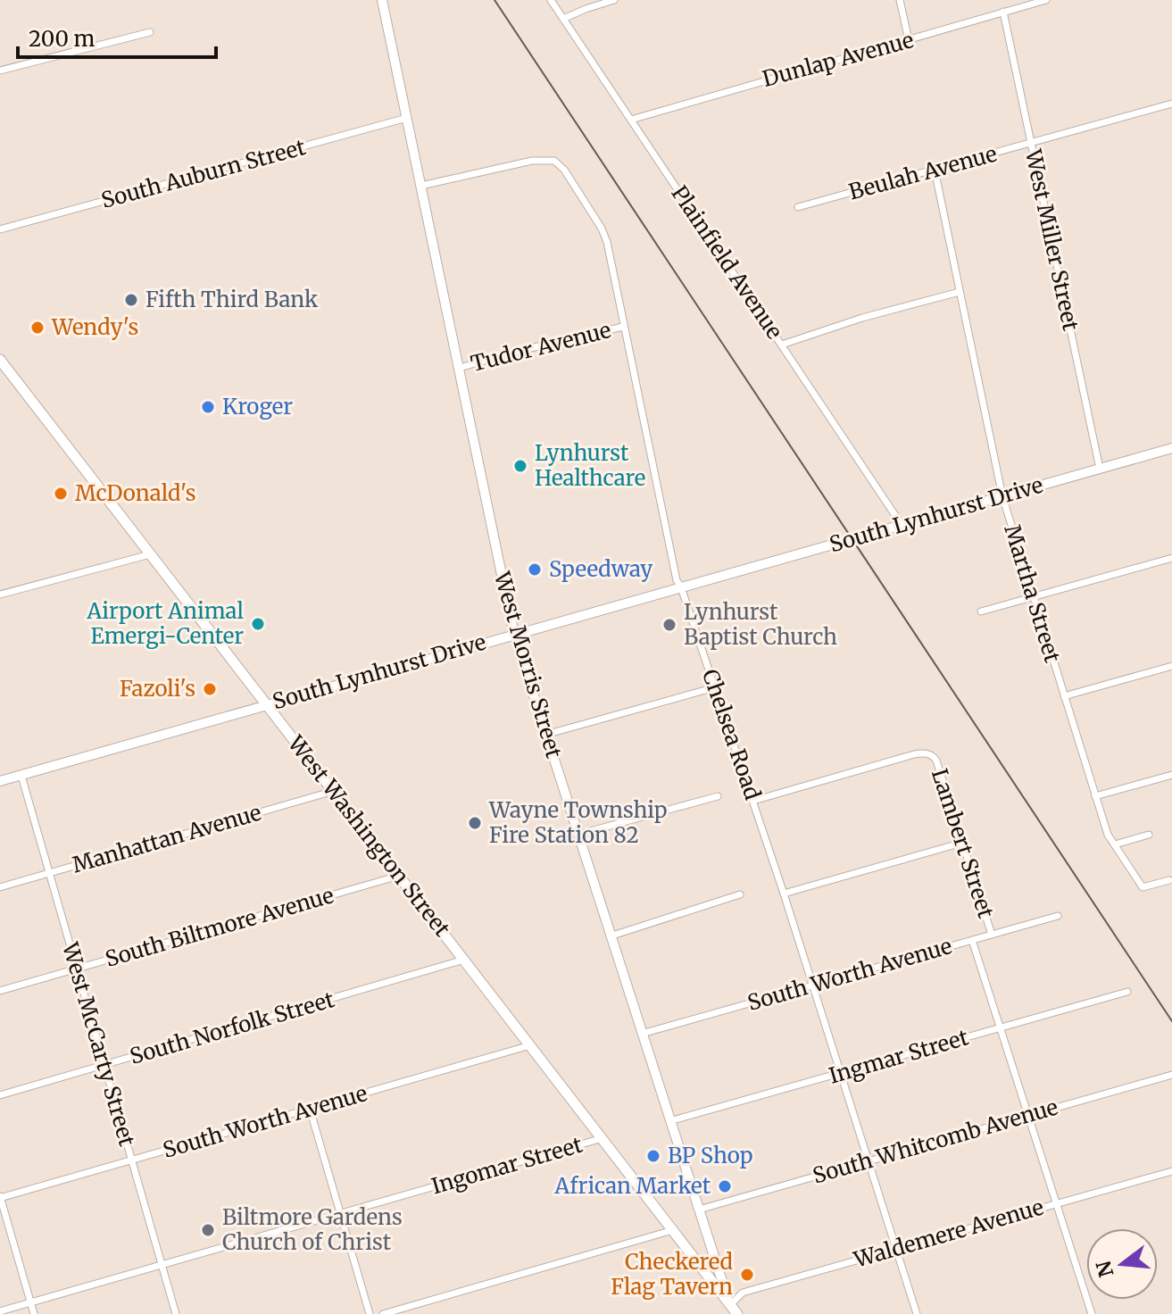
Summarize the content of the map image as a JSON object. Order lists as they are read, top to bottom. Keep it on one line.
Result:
{"streets":{"main road":["South Lynhurst Drive","West Morris Street","West Washington Street"],"street":["Dunlap Avenue","Beulah Avenue","South Auburn Street","West Miller Street","Plainfield Avenue","Tudor Avenue","Martha Street","Chelsea Road","Manhattan Avenue","Lambert Street","South Biltmore Avenue","South Worth Avenue","South Norfolk Street","West McCarty Street","Ingmar Street","South Whitcomb Avenue","Ingomar Street","Waldemere Avenue"]},"crossings":[["Dunlap Avenue","West Miller Street"],["Dunlap Avenue","Plainfield Avenue"],["Beulah Avenue","West Miller Street"],["Beulah Avenue","Martha Street"],["South Auburn Street","West Morris Street"],["West Miller Street","South Lynhurst Drive"],["Plainfield Avenue","South Lynhurst Drive"],["Tudor Avenue","West Morris Street"],["Tudor Avenue","Chelsea Road"],["South Lynhurst Drive","Martha Street"],["South Lynhurst Drive","West Morris Street"],["South Lynhurst Drive","Chelsea Road"],["South Lynhurst Drive","West Washington Street"],["South Lynhurst Drive","West McCarty Street"],["West Morris Street","Chelsea Road"],["West Morris Street","West Washington Street"],["West Morris Street","South Worth Avenue"],["West Morris Street","Ingmar Street"],["West Morris Street","South Whitcomb Avenue"],["West Morris Street","Waldemere Avenue"],["Chelsea Road","Lambert Street"],["Chelsea Road","South Worth Avenue"],["Chelsea Road","Ingmar Street"],["Chelsea Road","South Whitcomb Avenue"],["Chelsea Road","Waldemere Avenue"],["West Washington Street","Manhattan Avenue"],["West Washington Street","South Biltmore Avenue"],["West Washington Street","South Worth Avenue"],["West Washington Street","South Norfolk Street"],["West Washington Street","Ingomar Street"],["West Washington Street","Waldemere Avenue"],["Manhattan Avenue","West McCarty Street"],["Lambert Street","South Worth Avenue"],["Lambert Street","Ingmar Street"],["Lambert Street","South Whitcomb Avenue"],["Lambert Street","Waldemere Avenue"],["South Biltmore Avenue","West McCarty Street"],["South Worth Avenue","West McCarty Street"],["South Norfolk Street","West McCarty Street"],["West McCarty Street","Ingomar Street"]],"places":["Fifth Third Bank","Wendy's","Kroger","Lynhurst Healthcare","McDonald's","Speedway","Airport Animal Emergi-Center","Lynhurst Baptist Church","Fazoli's","Wayne Township Fire Station 82","BP Shop","African Market","Biltmore Gardens Church of Christ","Checkered Flag Tavern"],"scale_bar":"200 m","north":"left"}
